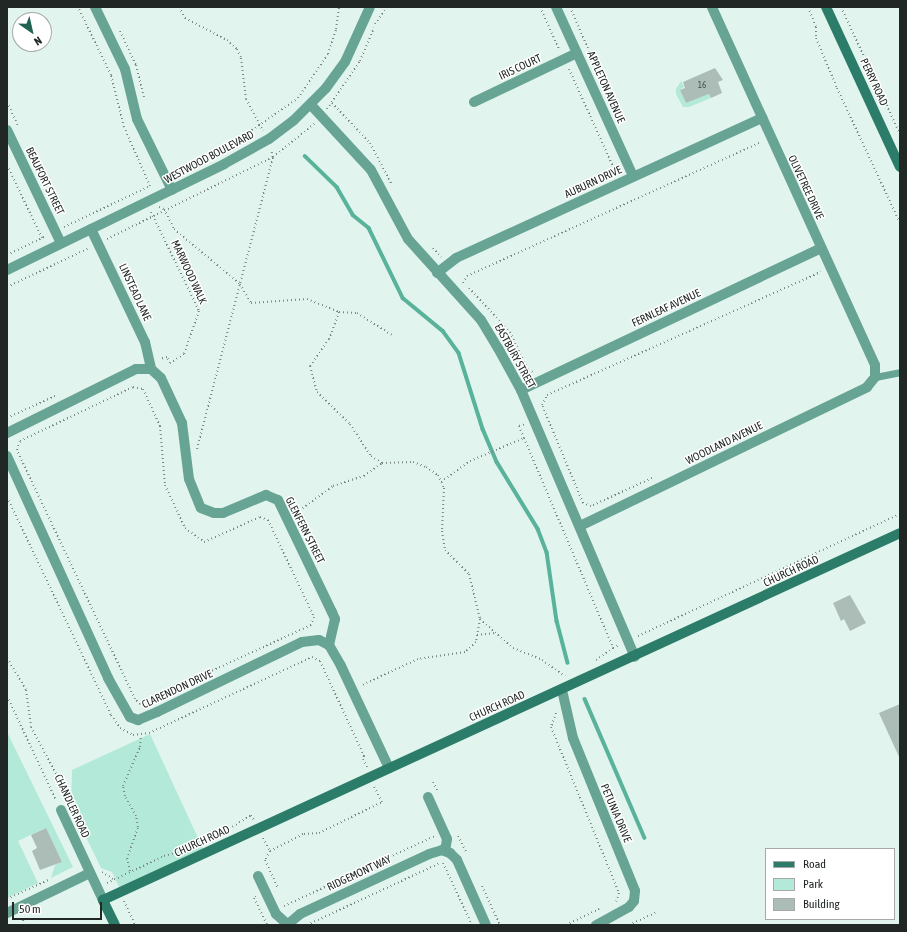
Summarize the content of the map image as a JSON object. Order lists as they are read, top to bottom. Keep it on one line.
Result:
{"streets":{"main road":["PERRY ROAD","CHURCH ROAD","CHANDLER ROAD"],"street":["IRIS COURT","APPLETON AVENUE","WESTWOOD BOULEVARD","BEAUFORT STREET","AUBURN DRIVE","OLIVETREE DRIVE","LINSTEAD LANE","FERNLEAF AVENUE","EASTBURY STREET","WOODLAND AVENUE","GLENFERN STREET","CLARENDON DRIVE","PETUNIA DRIVE","RIDGEMONT WAY"],"path":["MARWOOD WALK"]},"crossings":[["IRIS COURT","APPLETON AVENUE"],["APPLETON AVENUE","AUBURN DRIVE"],["WESTWOOD BOULEVARD","BEAUFORT STREET"],["WESTWOOD BOULEVARD","MARWOOD WALK"],["WESTWOOD BOULEVARD","LINSTEAD LANE"],["WESTWOOD BOULEVARD","EASTBURY STREET"],["AUBURN DRIVE","OLIVETREE DRIVE"],["AUBURN DRIVE","EASTBURY STREET"],["OLIVETREE DRIVE","FERNLEAF AVENUE"],["OLIVETREE DRIVE","WOODLAND AVENUE"],["MARWOOD WALK","LINSTEAD LANE"],["MARWOOD WALK","GLENFERN STREET"],["LINSTEAD LANE","GLENFERN STREET"],["FERNLEAF AVENUE","EASTBURY STREET"],["EASTBURY STREET","WOODLAND AVENUE"],["EASTBURY STREET","CHURCH ROAD"],["GLENFERN STREET","CLARENDON DRIVE"],["CHURCH ROAD","CHANDLER ROAD"],["CHURCH ROAD","PETUNIA DRIVE"]],"house_numbers":["16"],"legend":["Road","Park","Building"],"scale_bar":"50 m","north":"bottom right"}
